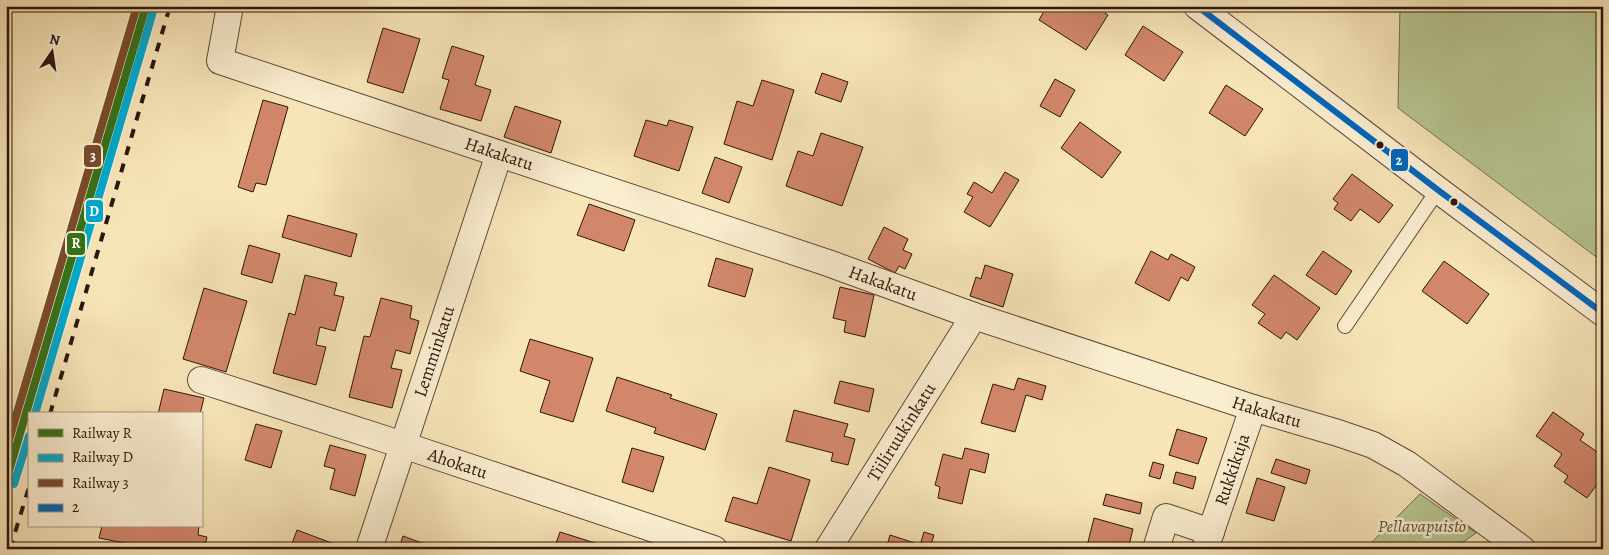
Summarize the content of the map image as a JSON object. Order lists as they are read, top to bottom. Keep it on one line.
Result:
{"streets":{"street":["Hakakatu","Lemminkatu","Tiiliruukinkatu","Ahokatu","Rukkikuja"]},"crossings":[["Hakakatu","Lemminkatu"],["Hakakatu","Tiiliruukinkatu"],["Hakakatu","Rukkikuja"],["Lemminkatu","Ahokatu"]],"parks":["Pellavapuisto"],"lines":["rail line R","rail line 3","transit line 2","rail line D"],"legend":["Railway R","Railway D","Railway 3","2"],"north":"top"}
